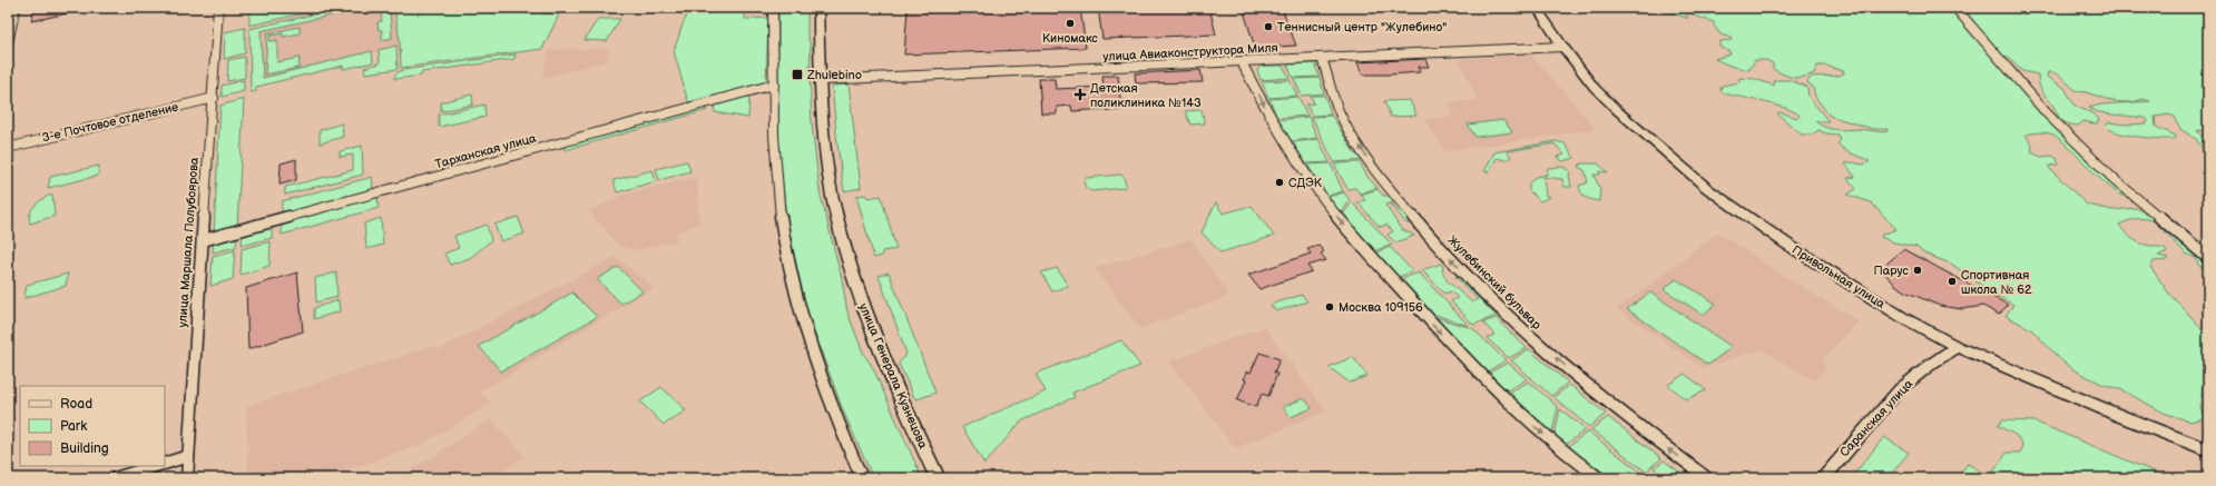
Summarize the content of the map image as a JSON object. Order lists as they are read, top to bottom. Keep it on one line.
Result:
{"streets":{"main road":["Привольная улица","улица Генерала Кузнецова","Саранская улица"],"street":["улица Авиаконструктора Миля","3-е Почтовое отделение","Тарханская улица","улица Маршала Полубоярова","Жулебинский бульвар"]},"crossings":[["улица Авиаконструктора Миля","Привольная улица"],["улица Авиаконструктора Миля","Жулебинский бульвар"],["улица Авиаконструктора Миля","улица Генерала Кузнецова"],["3-е Почтовое отделение","улица Маршала Полубоярова"],["Тарханская улица","улица Маршала Полубоярова"],["Привольная улица","Саранская улица"]],"places":{"other":["Киномакс","Теннисный центр \"Жулебино\"","СДЭК","Парус","Спортивная школа № 62","Москва 109156"],"transit":["Zhulebino"],"health":["Детская поликлиника №143"]},"legend":["Road","Park","Building"]}
